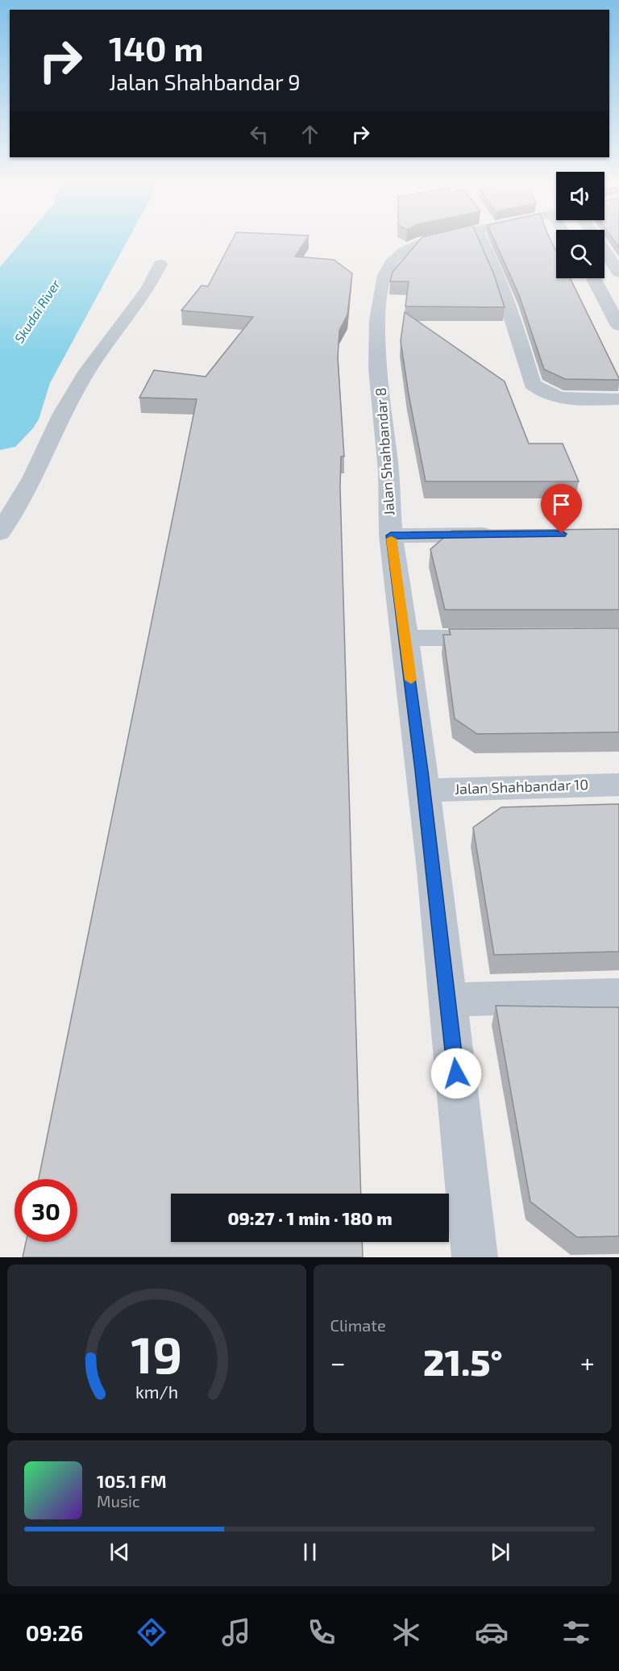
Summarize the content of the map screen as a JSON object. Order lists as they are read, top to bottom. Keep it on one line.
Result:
{"streets":{"street":["Jalan Shahbandar 8","Jalan Shahbandar 10"]},"crossings":[["Jalan Shahbandar 8","Jalan Shahbandar 10"]],"water":["Skudai River"],"page":{"turn":["140 m","Jalan Shahbandar 9"],"limit":"30","trip":"09:27 · 1 min · 180 m","tile":"Climate","heat":["−","21.5°","+"],"song":["105.1 FM","Music"],"tabs":"09:26","gauge":["19","km/h"]}}
